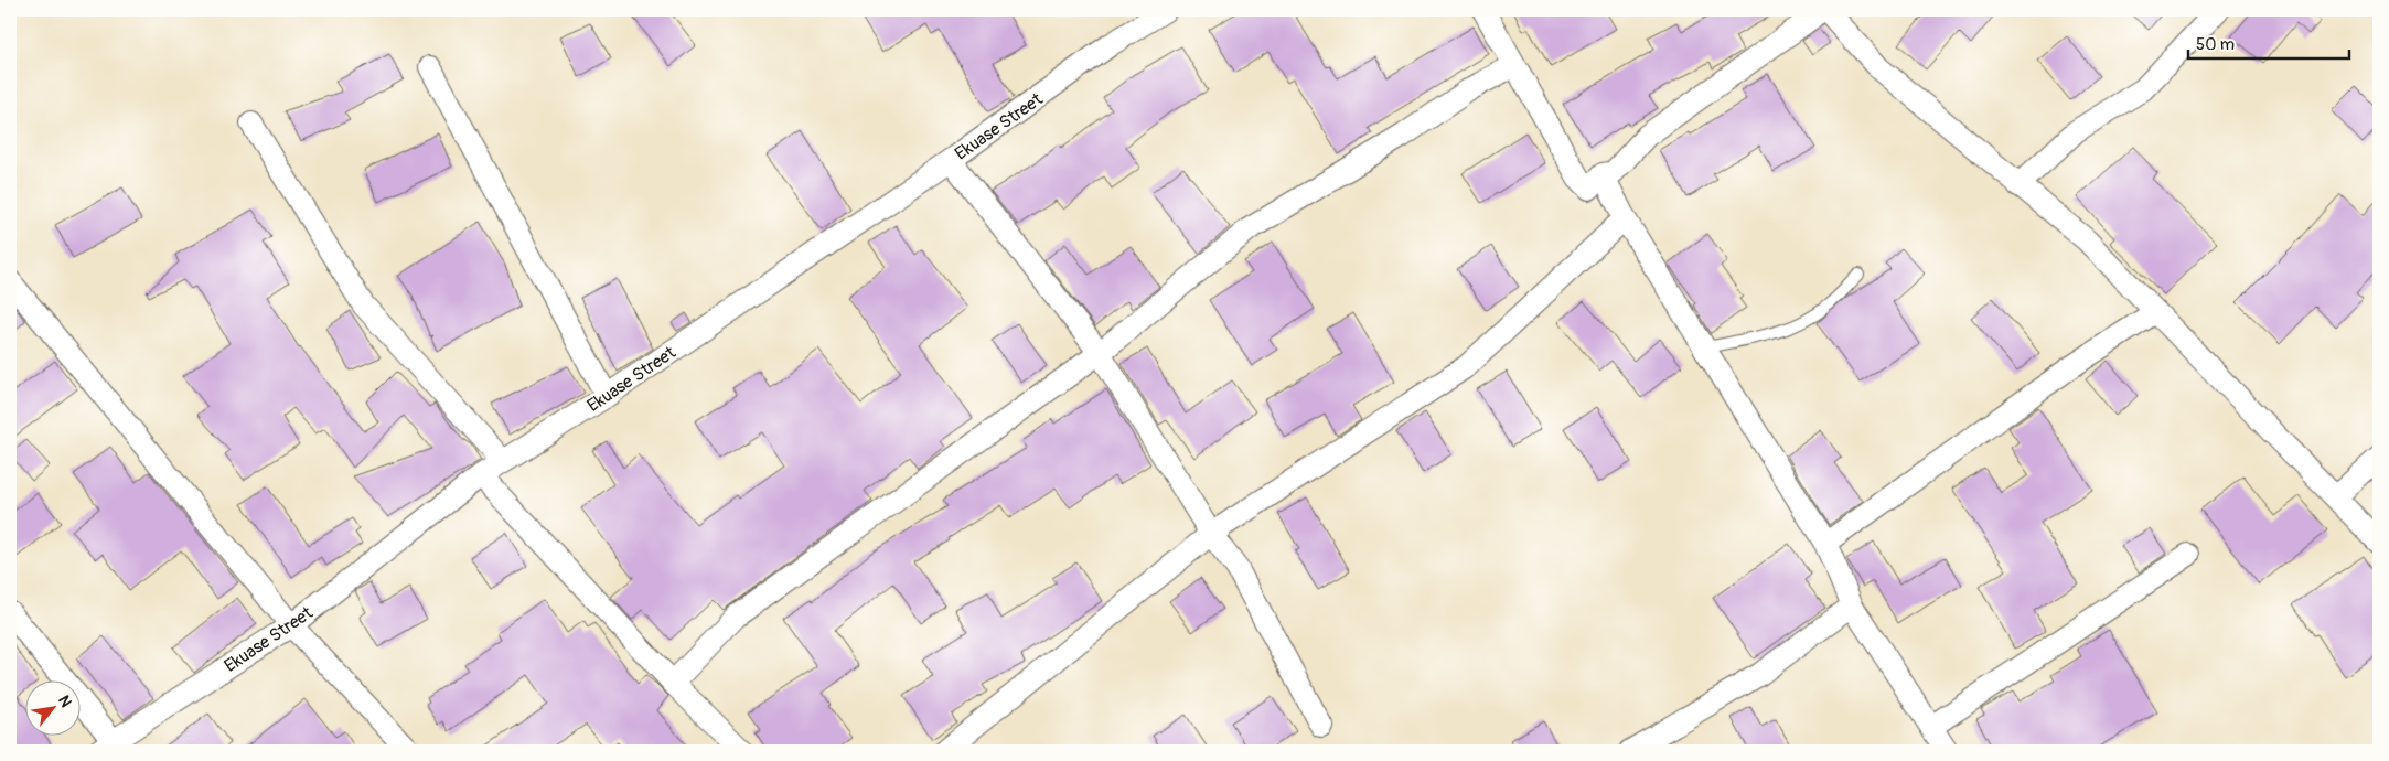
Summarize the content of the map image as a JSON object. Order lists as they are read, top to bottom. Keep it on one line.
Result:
{"streets":{"street":["Ekuase Street"]},"scale_bar":"50 m","north":"top right"}
